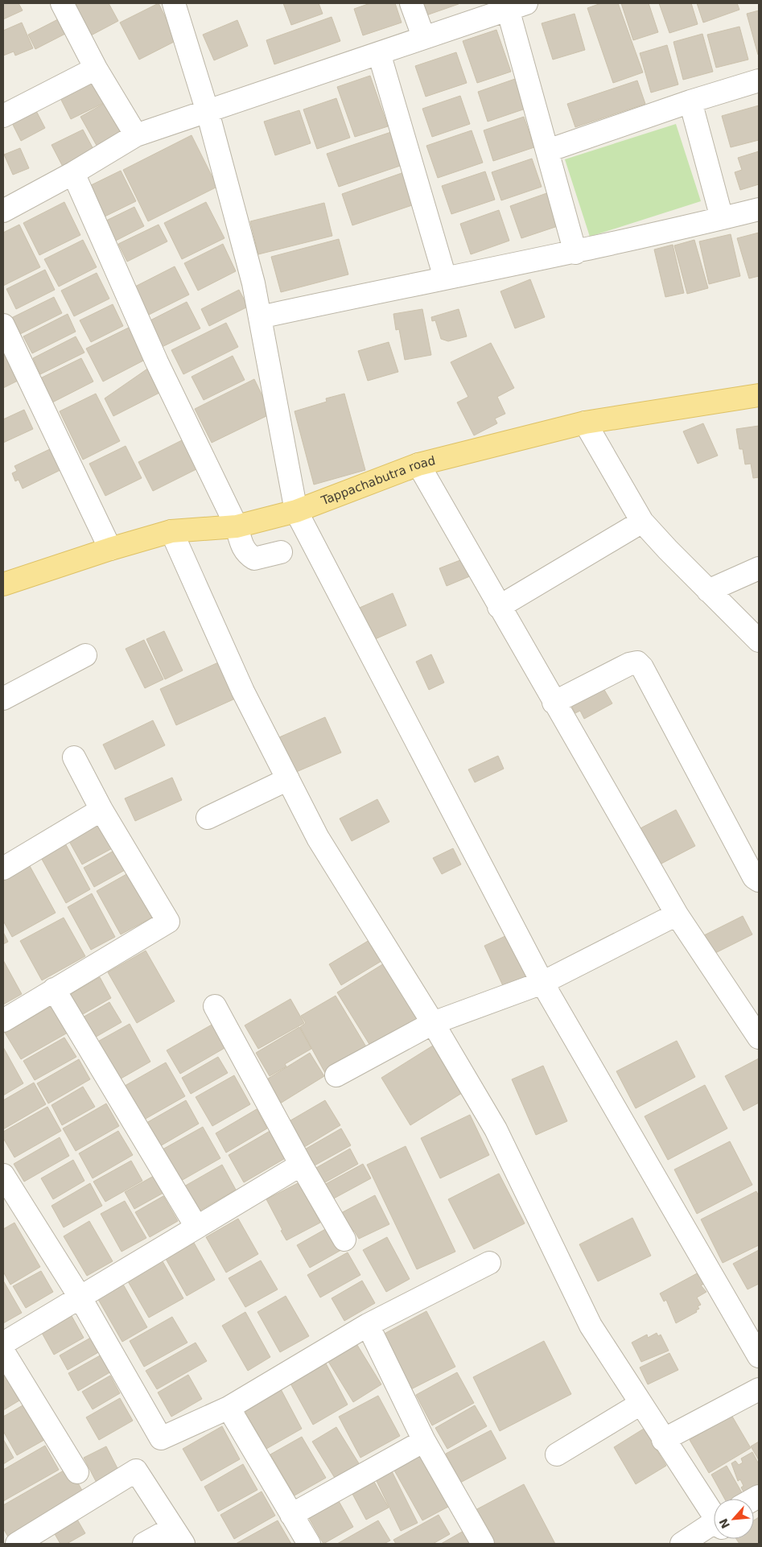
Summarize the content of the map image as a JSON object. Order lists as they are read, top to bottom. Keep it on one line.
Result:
{"streets":{"main road":["Tappachabutra road"]},"north":"bottom left"}
